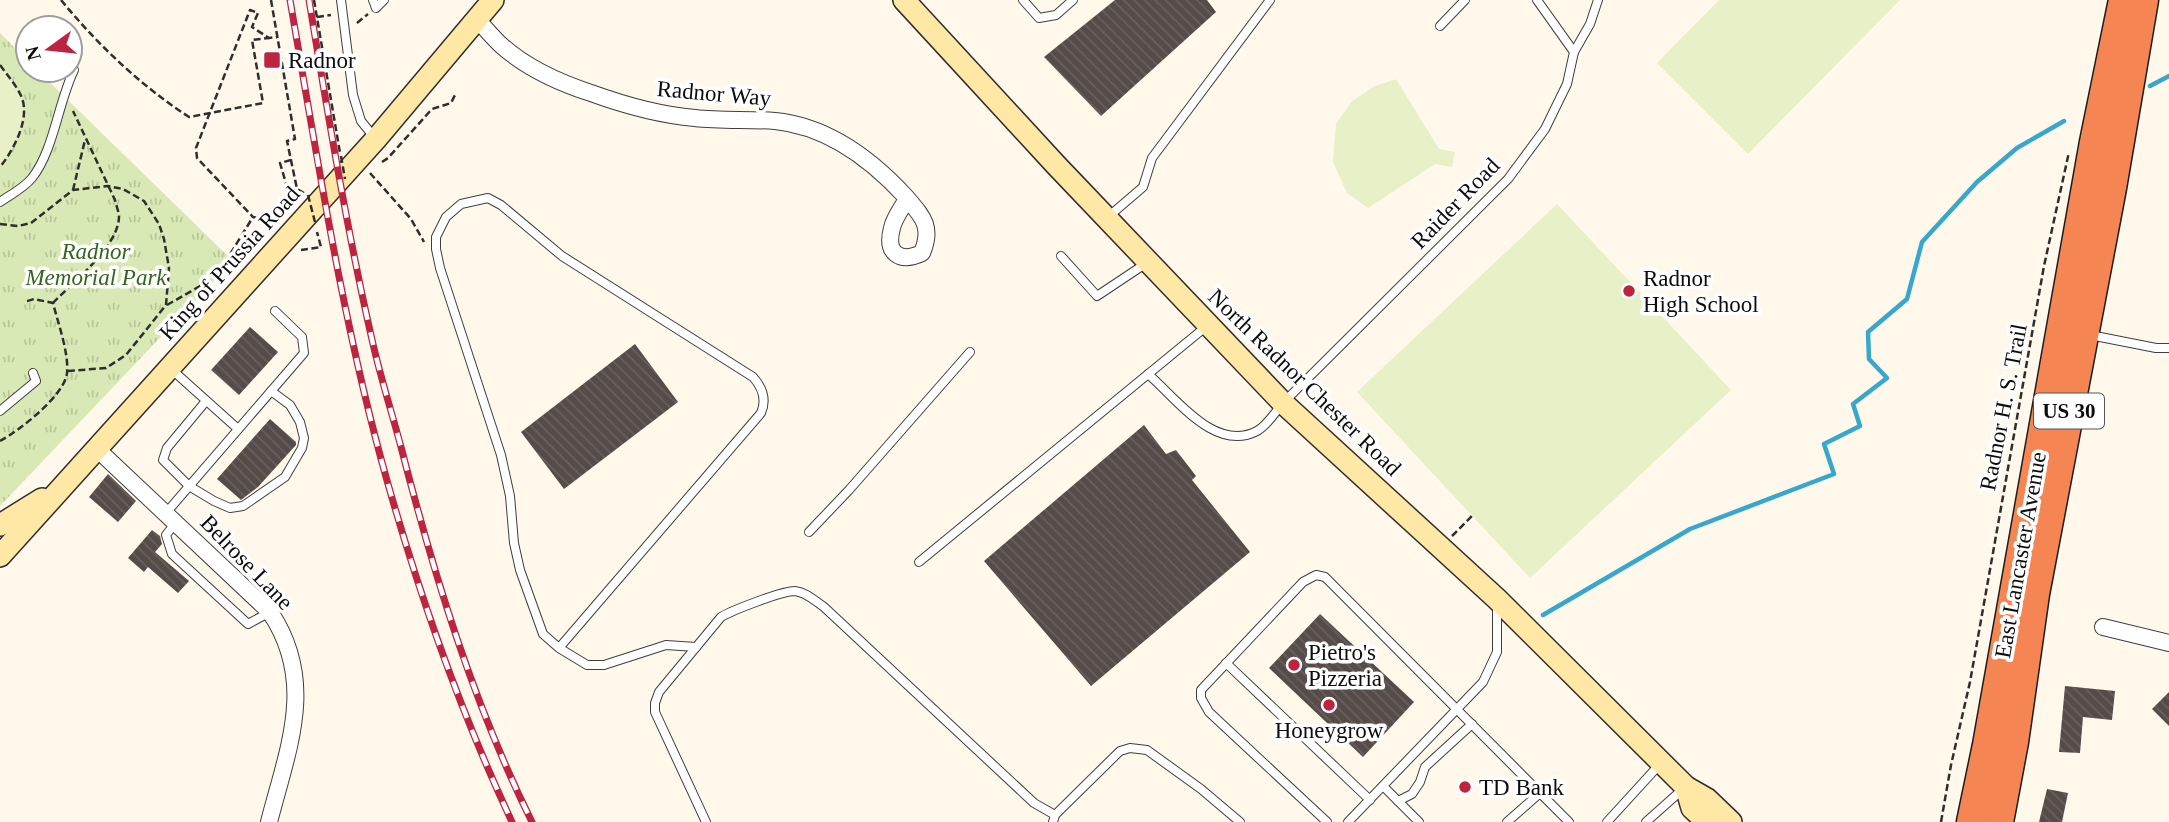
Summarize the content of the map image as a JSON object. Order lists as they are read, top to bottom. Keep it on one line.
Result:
{"streets":{"highway":["US 30","East Lancaster Avenue"],"main road":["King of Prussia Road","North Radnor Chester Road"],"street":["Radnor Way","Belrose Lane"],"lane":["Raider Road"],"path":["Radnor H. S. Trail"]},"crossings":[["Radnor Way","King of Prussia Road"],["Raider Road","North Radnor Chester Road"],["King of Prussia Road","Belrose Lane"]],"parks":["Radnor Memorial Park"],"places":{"transit":["Radnor"],"other":["Radnor High School","Pietro's Pizzeria","Honeygrow","TD Bank"]},"north":"left"}
